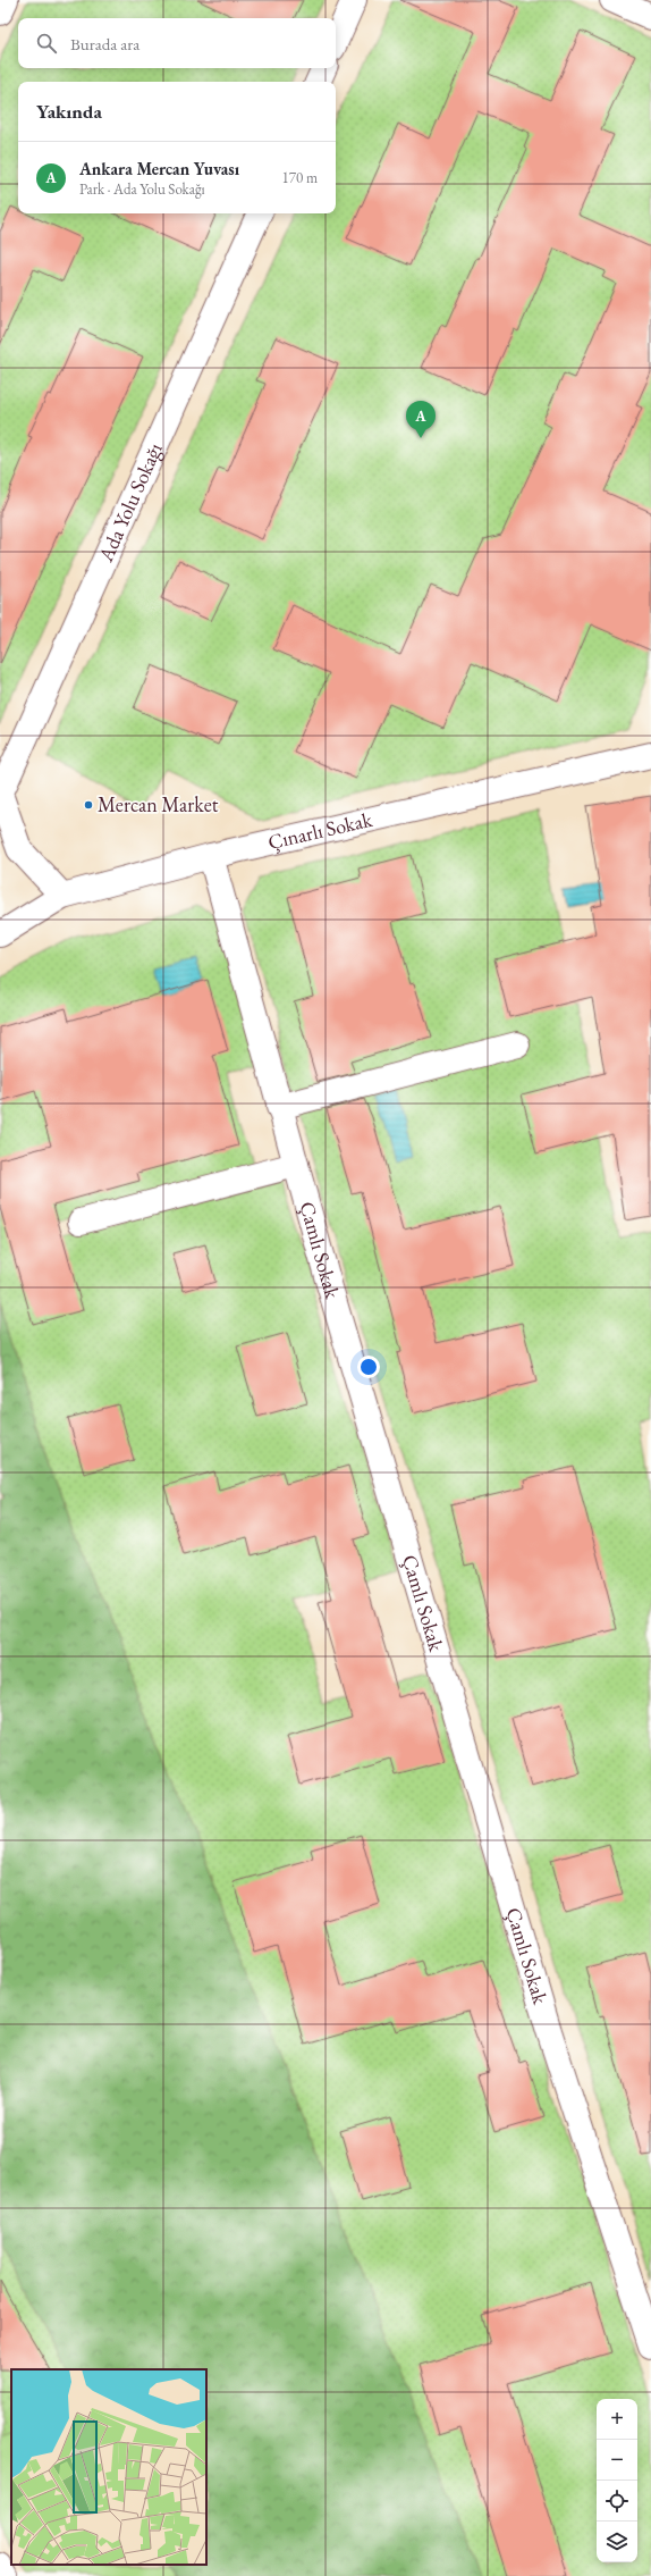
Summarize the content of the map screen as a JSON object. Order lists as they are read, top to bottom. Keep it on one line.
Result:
{"streets":{"street":["Ada Yolu Sokağı","Çınarlı Sokak","Çamlı Sokak"]},"crossings":[["Çınarlı Sokak","Çamlı Sokak"]],"places":["Mercan Market"],"page":{"search":"Burada ara","heading":"Yakında","list":[{"mark":"A","name":"Ankara Mercan Yuvası","note":"Park · Ada Yolu Sokağı","value":"170 m"}],"pins":"A","map_buttons":["+","−"]}}
